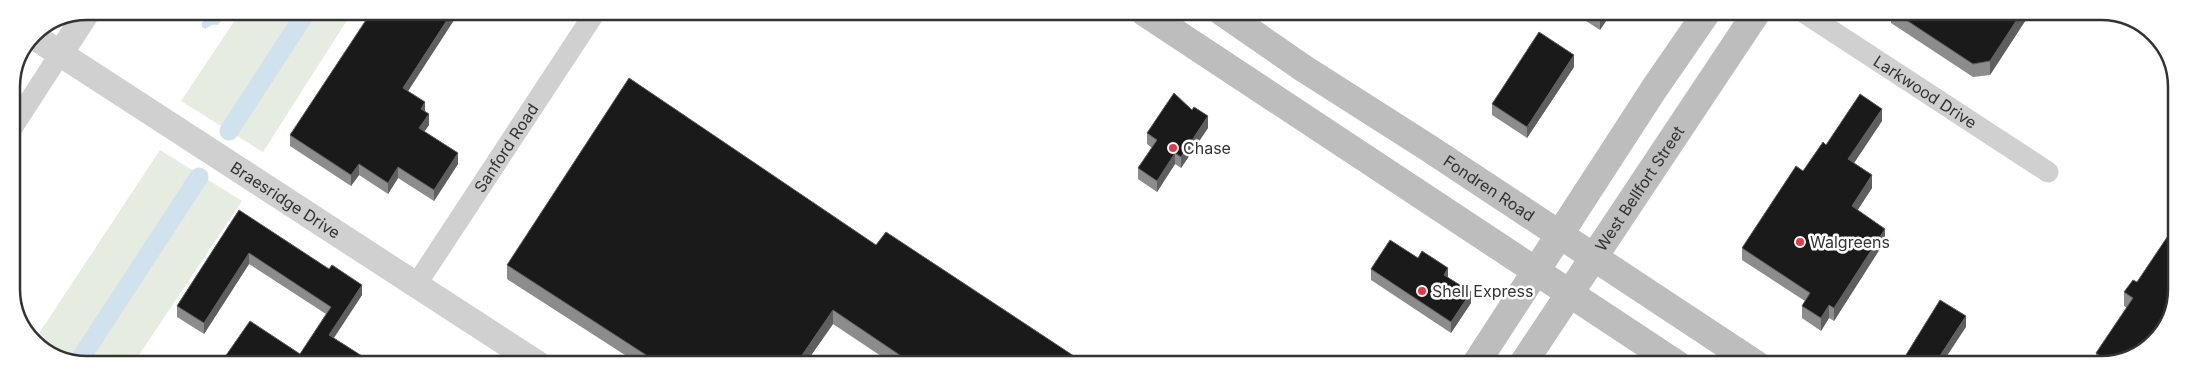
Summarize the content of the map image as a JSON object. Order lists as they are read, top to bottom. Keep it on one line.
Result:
{"streets":{"main road":["Fondren Road","West Bellfort Street"],"street":["Larkwood Drive","Sanford Road","Braesridge Drive"]},"crossings":[["Sanford Road","Braesridge Drive"],["Fondren Road","West Bellfort Street"]],"places":["Chase","Walgreens","Shell Express"]}
